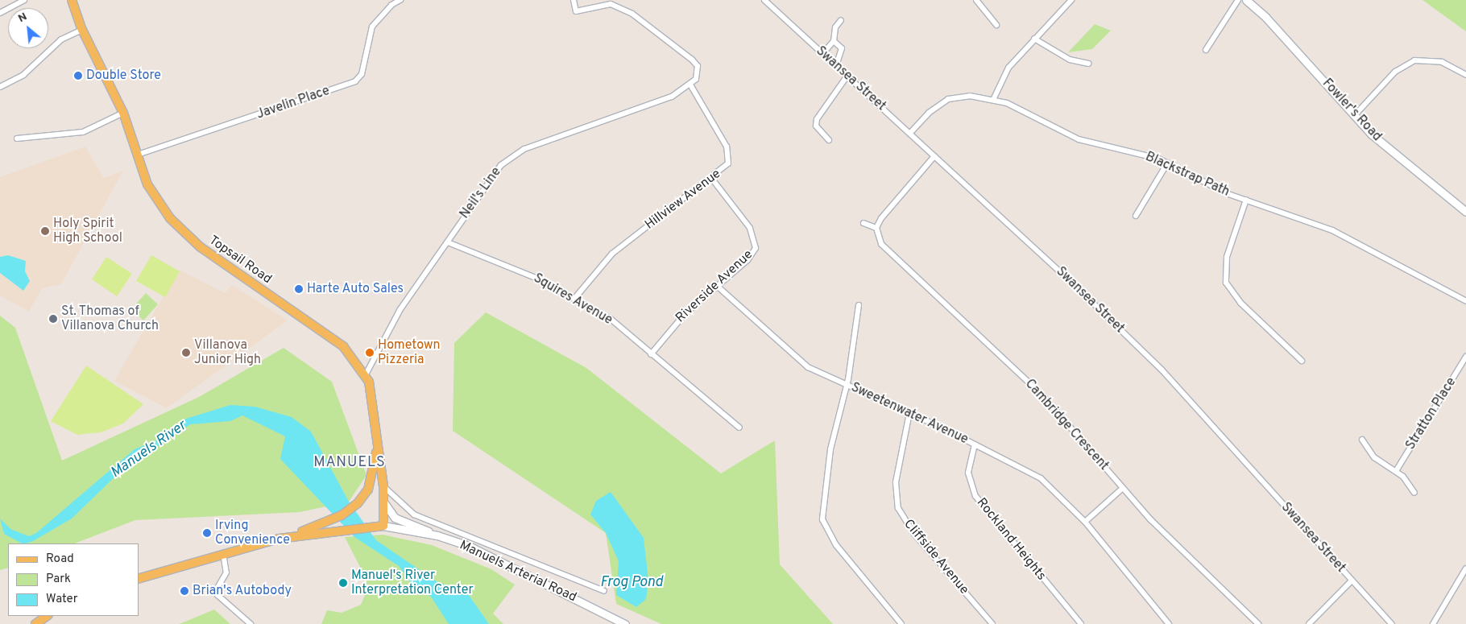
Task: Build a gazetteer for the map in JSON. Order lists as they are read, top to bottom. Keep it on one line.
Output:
{"streets":{"main road":["Fowler's Road","Topsail Road","Manuels Arterial Road"],"street":["Swansea Street","Javelin Place","Blackstrap Path","Neil's Line","Hillview Avenue","Riverside Avenue","Squires Avenue","Sweetenwater Avenue","Stratton Place","Cambridge Crescent","Rockland Heights","Cliffside Avenue"]},"crossings":[["Swansea Street","Blackstrap Path"],["Javelin Place","Topsail Road"],["Neil's Line","Hillview Avenue"],["Neil's Line","Topsail Road"],["Neil's Line","Squires Avenue"],["Hillview Avenue","Riverside Avenue"],["Hillview Avenue","Squires Avenue"],["Topsail Road","Manuels Arterial Road"],["Riverside Avenue","Squires Avenue"],["Riverside Avenue","Sweetenwater Avenue"],["Sweetenwater Avenue","Rockland Heights"],["Sweetenwater Avenue","Cliffside Avenue"]],"districts":["MANUELS"],"water":["Manuels River","Frog Pond"],"places":["Double Store","Holy Spirit High School","Harte Auto Sales","St. Thomas of Villanova Church","Villanova Junior High","Hometown Pizzeria","Irving Convenience","Manuel's River Interpretation Center","Brian's Autobody"],"legend":["Road","Park","Water"],"north":"top left"}
